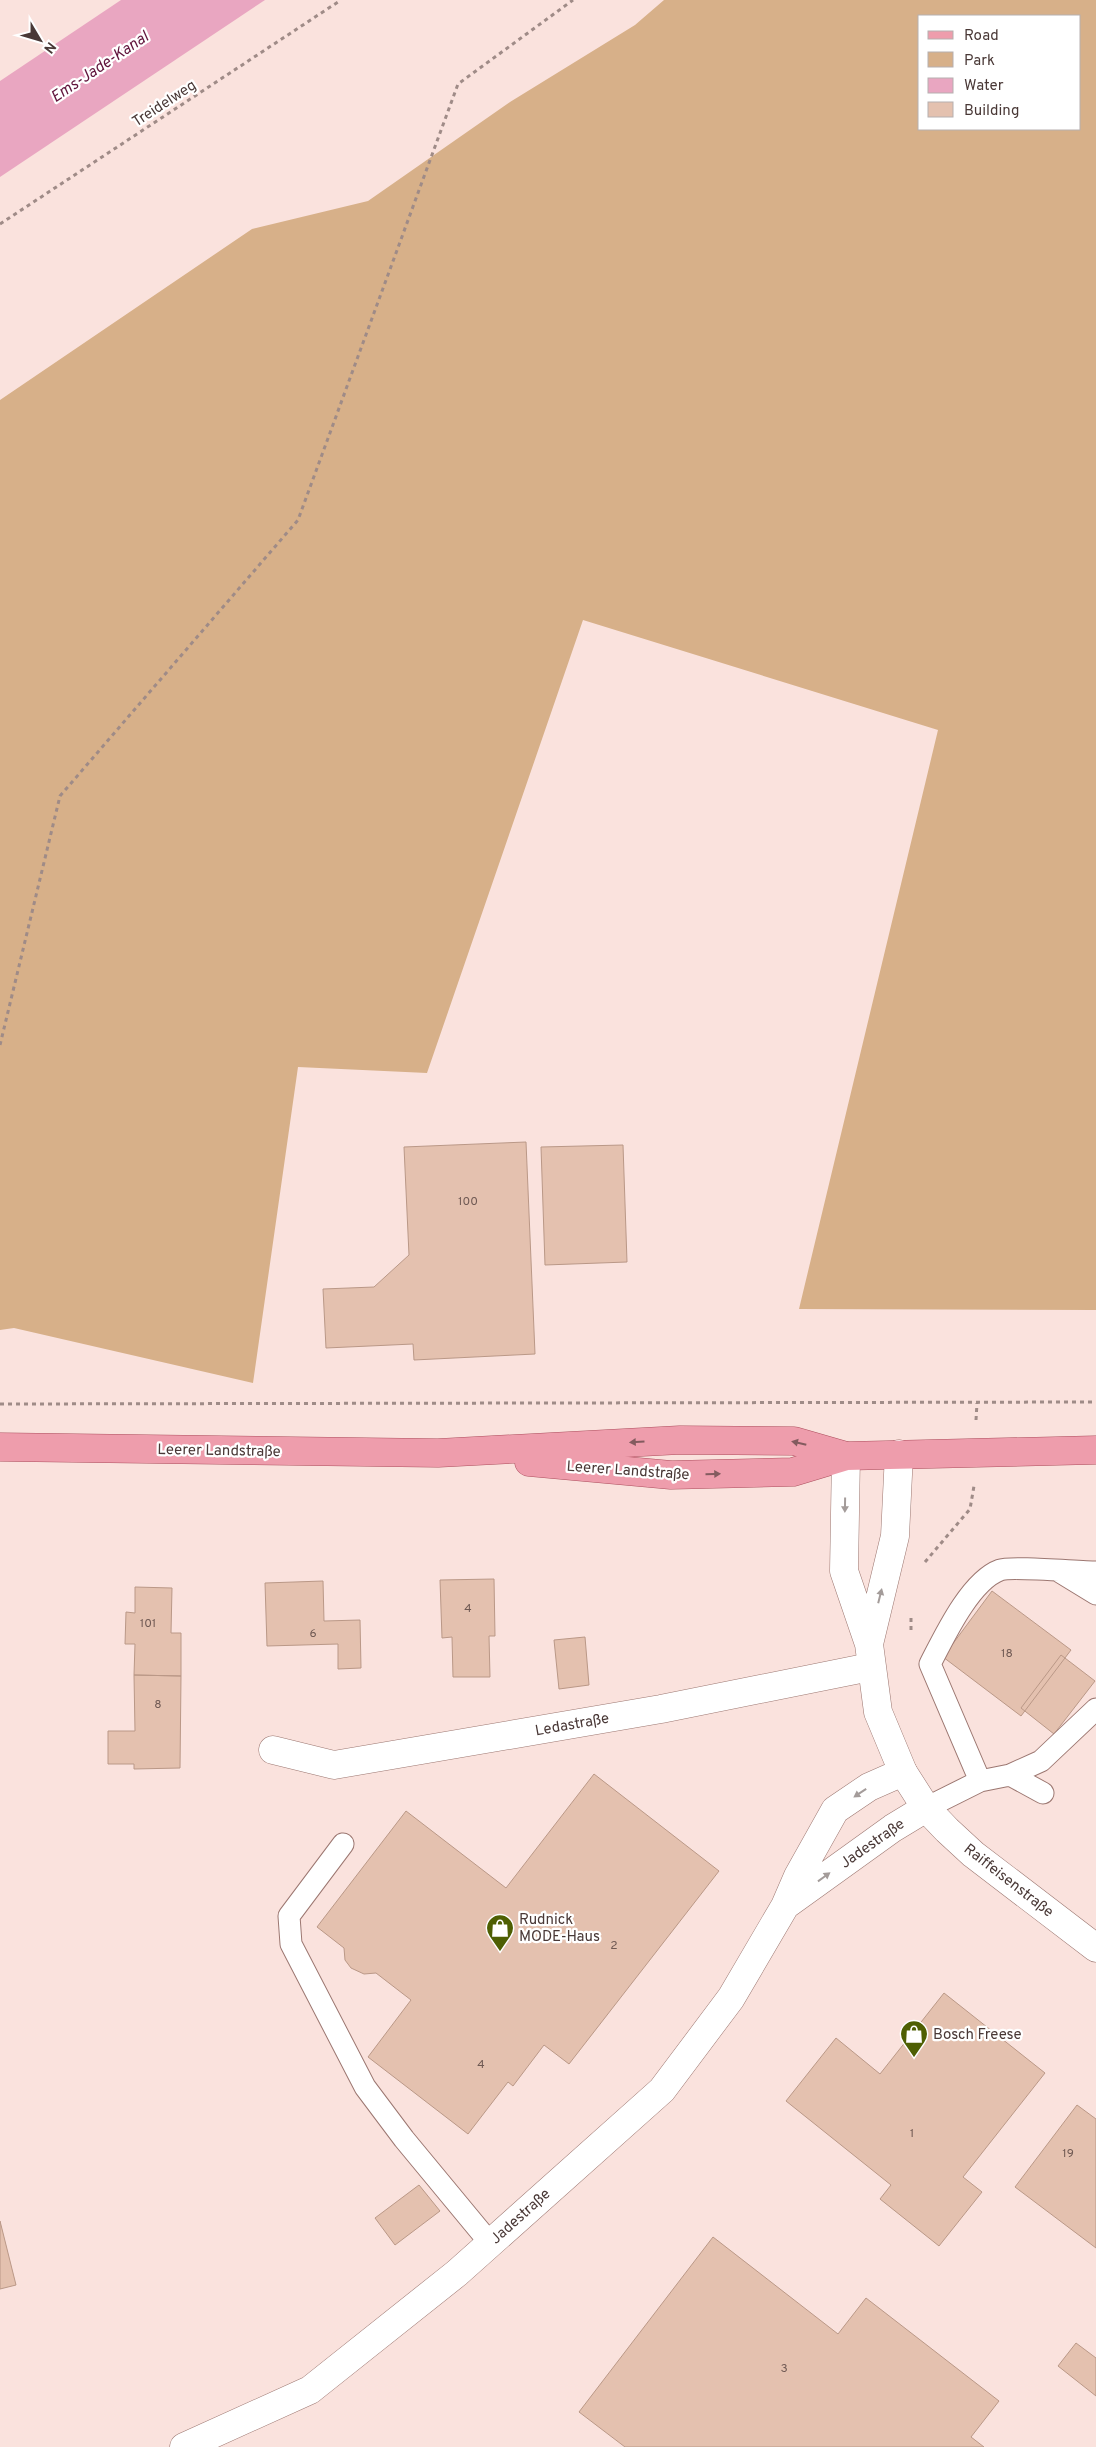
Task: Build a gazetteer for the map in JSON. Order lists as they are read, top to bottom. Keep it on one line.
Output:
{"streets":{"main road":["Leerer Landstraße"],"street":["Ledastraße","Jadestraße","Raiffeisenstraße"],"path":["Treidelweg"]},"crossings":[["Jadestraße","Raiffeisenstraße"]],"water":["Ems-Jade-Kanal"],"places":{"shop":["Rudnick MODE-Haus","Bosch Freese"]},"house_numbers":["100","4","101","6","18","8","2","4","1","19","3"],"legend":["Road","Park","Water","Building"],"north":"bottom right"}
